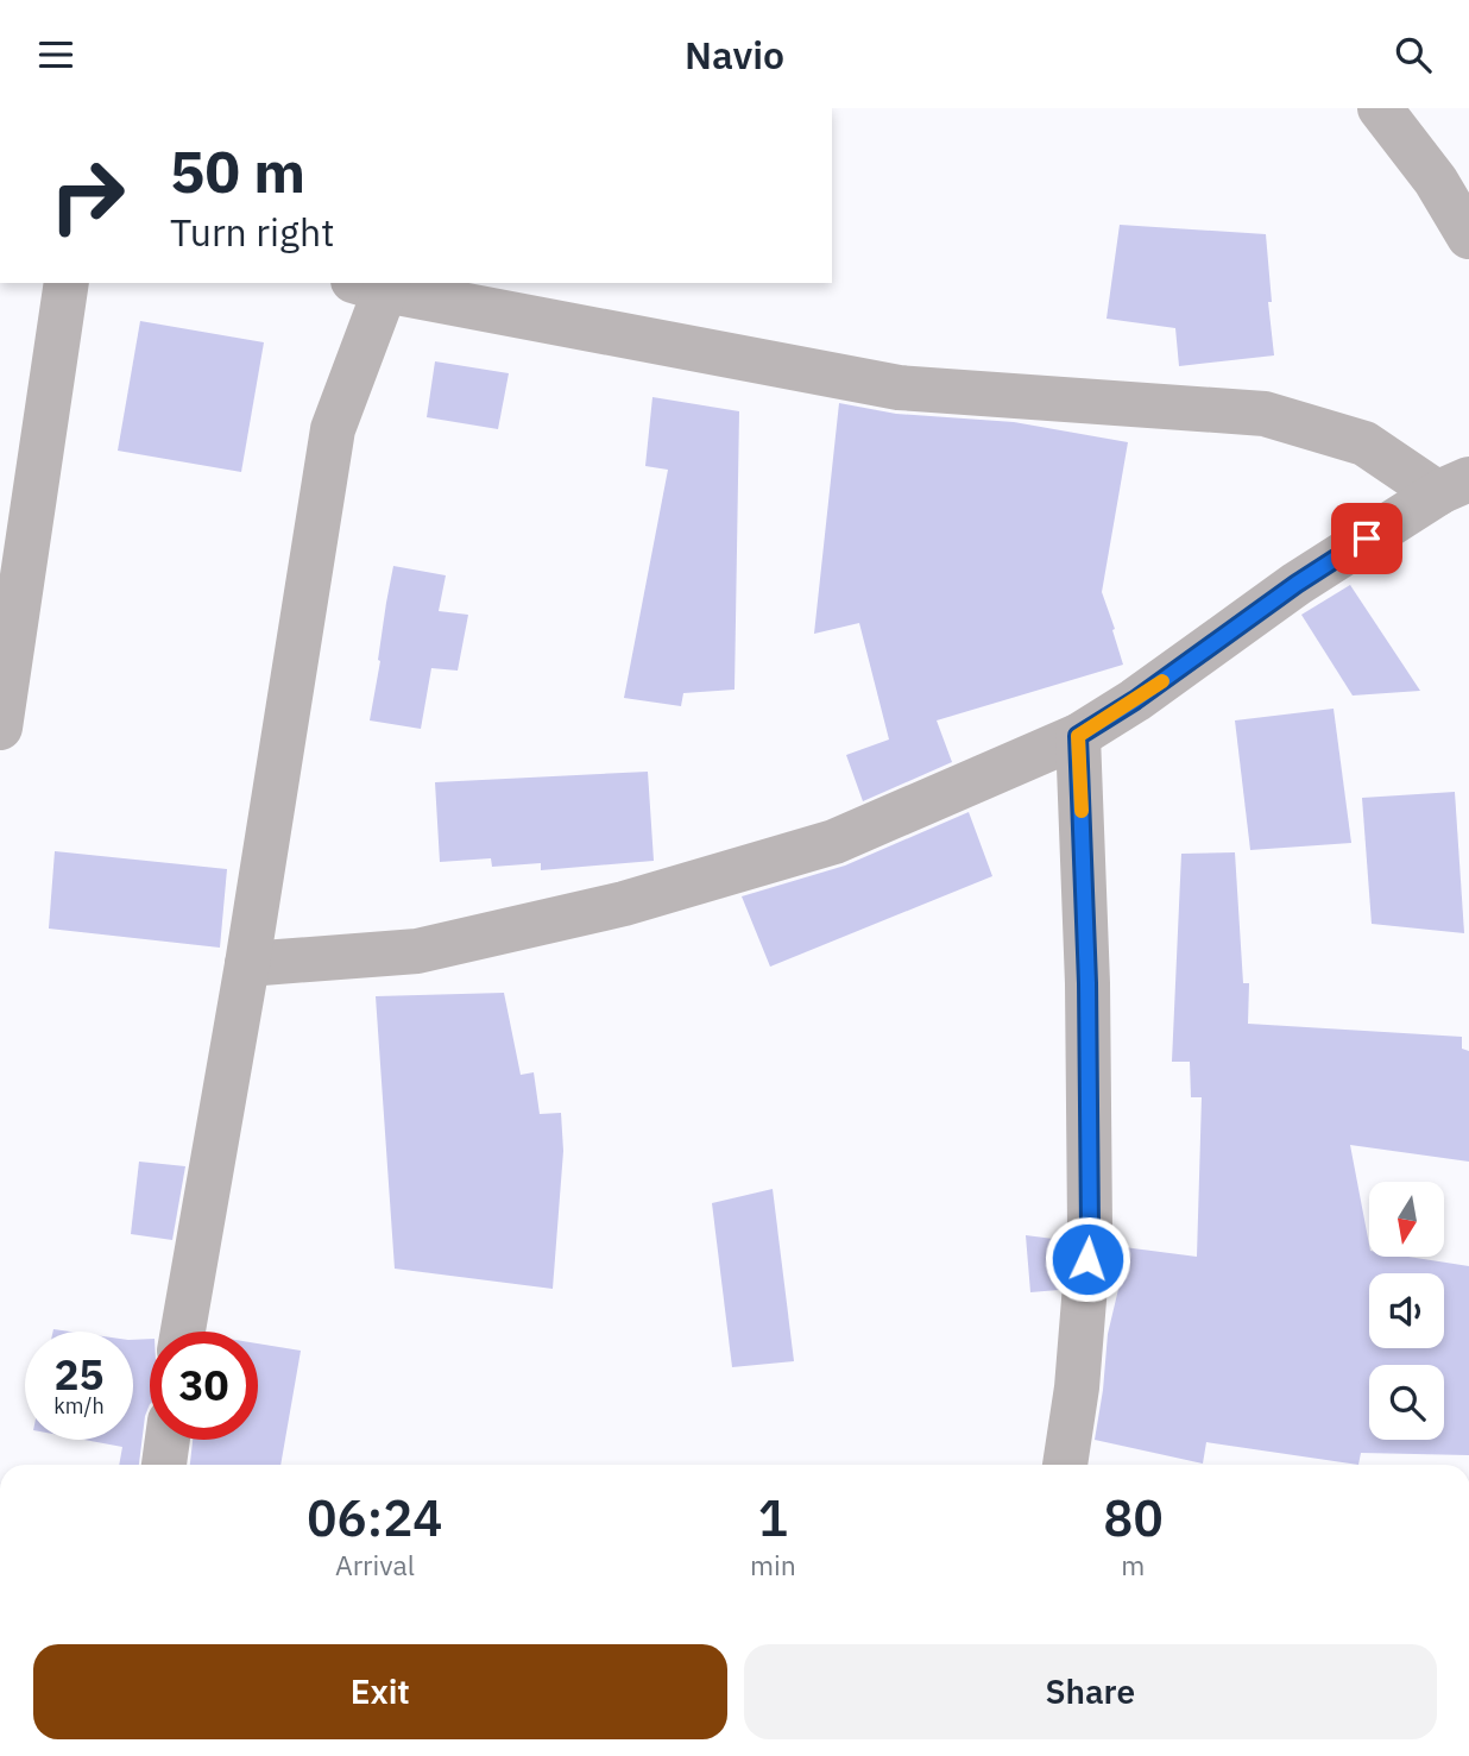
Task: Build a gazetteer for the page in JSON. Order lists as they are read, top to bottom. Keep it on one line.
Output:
{"north":"bottom","page":{"header":"Navio","turn":["50 m","Turn right"],"speed":"25 km/h","limit":"30","eta":["06:24","Arrival","1","min","80","m"],"buttons":["Exit","Share"]}}
